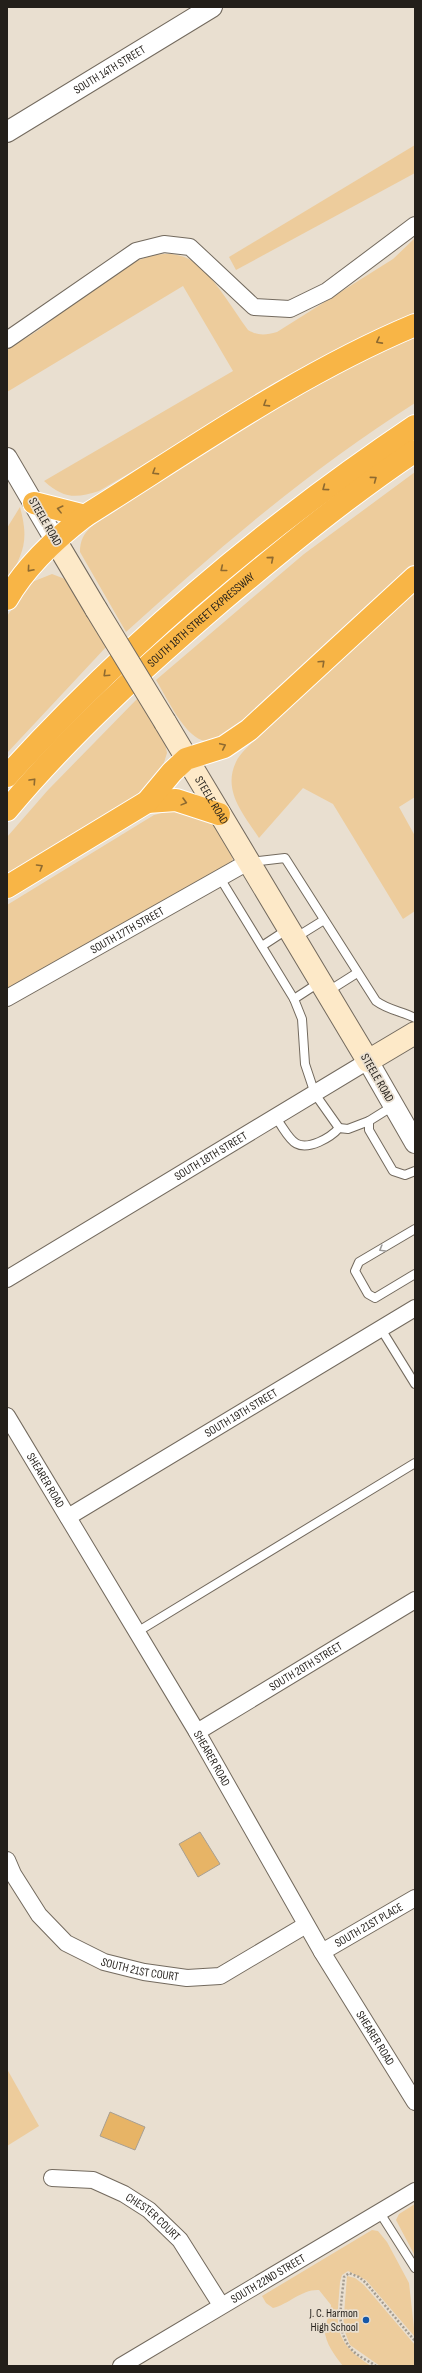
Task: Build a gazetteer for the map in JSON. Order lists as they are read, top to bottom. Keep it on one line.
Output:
{"streets":{"highway":["SOUTH 18TH STREET EXPRESSWAY"],"main road":["STEELE ROAD","SOUTH 18TH STREET"],"street":["SOUTH 14TH STREET","SOUTH 17TH STREET","SOUTH 19TH STREET","SHEARER ROAD","SOUTH 20TH STREET","SOUTH 21ST PLACE","SOUTH 21ST COURT","CHESTER COURT","SOUTH 22ND STREET"]},"crossings":[["STEELE ROAD","SOUTH 17TH STREET"],["STEELE ROAD","SOUTH 18TH STREET"],["SOUTH 19TH STREET","SHEARER ROAD"],["SHEARER ROAD","SOUTH 20TH STREET"],["SHEARER ROAD","SOUTH 21ST PLACE"],["SHEARER ROAD","SOUTH 21ST COURT"],["CHESTER COURT","SOUTH 22ND STREET"]],"places":["J. C. Harmon High School"]}
